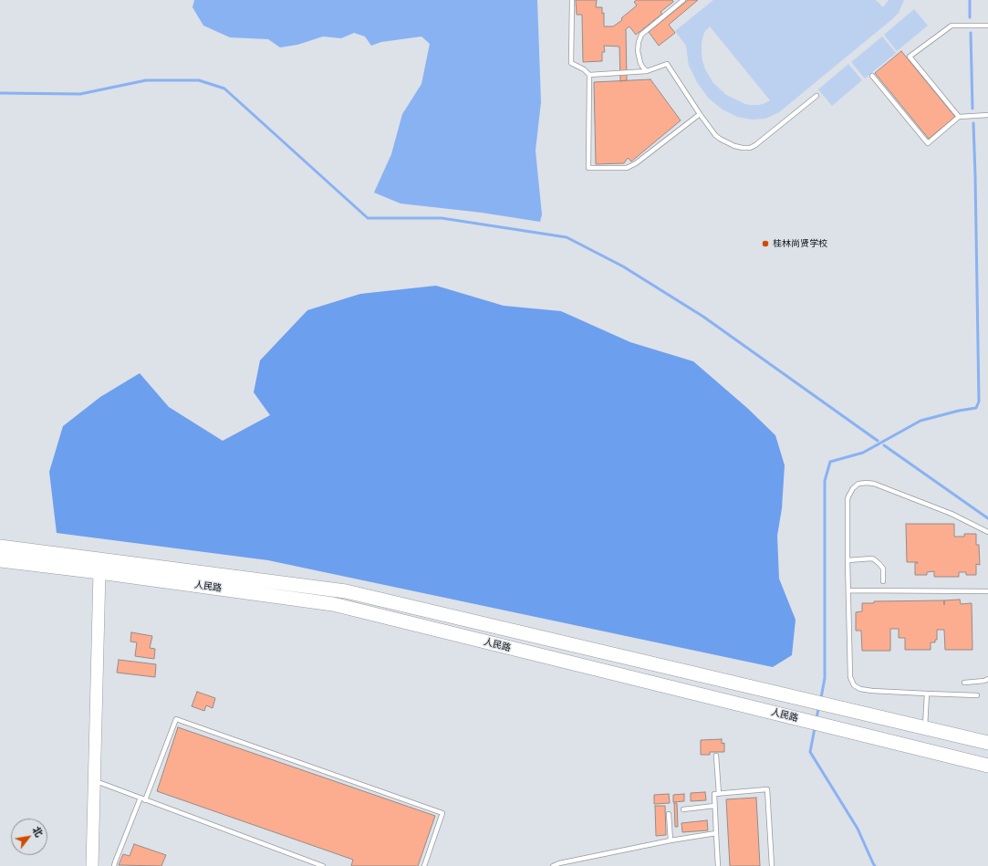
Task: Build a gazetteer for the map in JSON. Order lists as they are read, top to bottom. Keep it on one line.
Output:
{"streets":{"main road":["人民路"]},"places":["桂林尚贤学校"],"north":"top right"}
